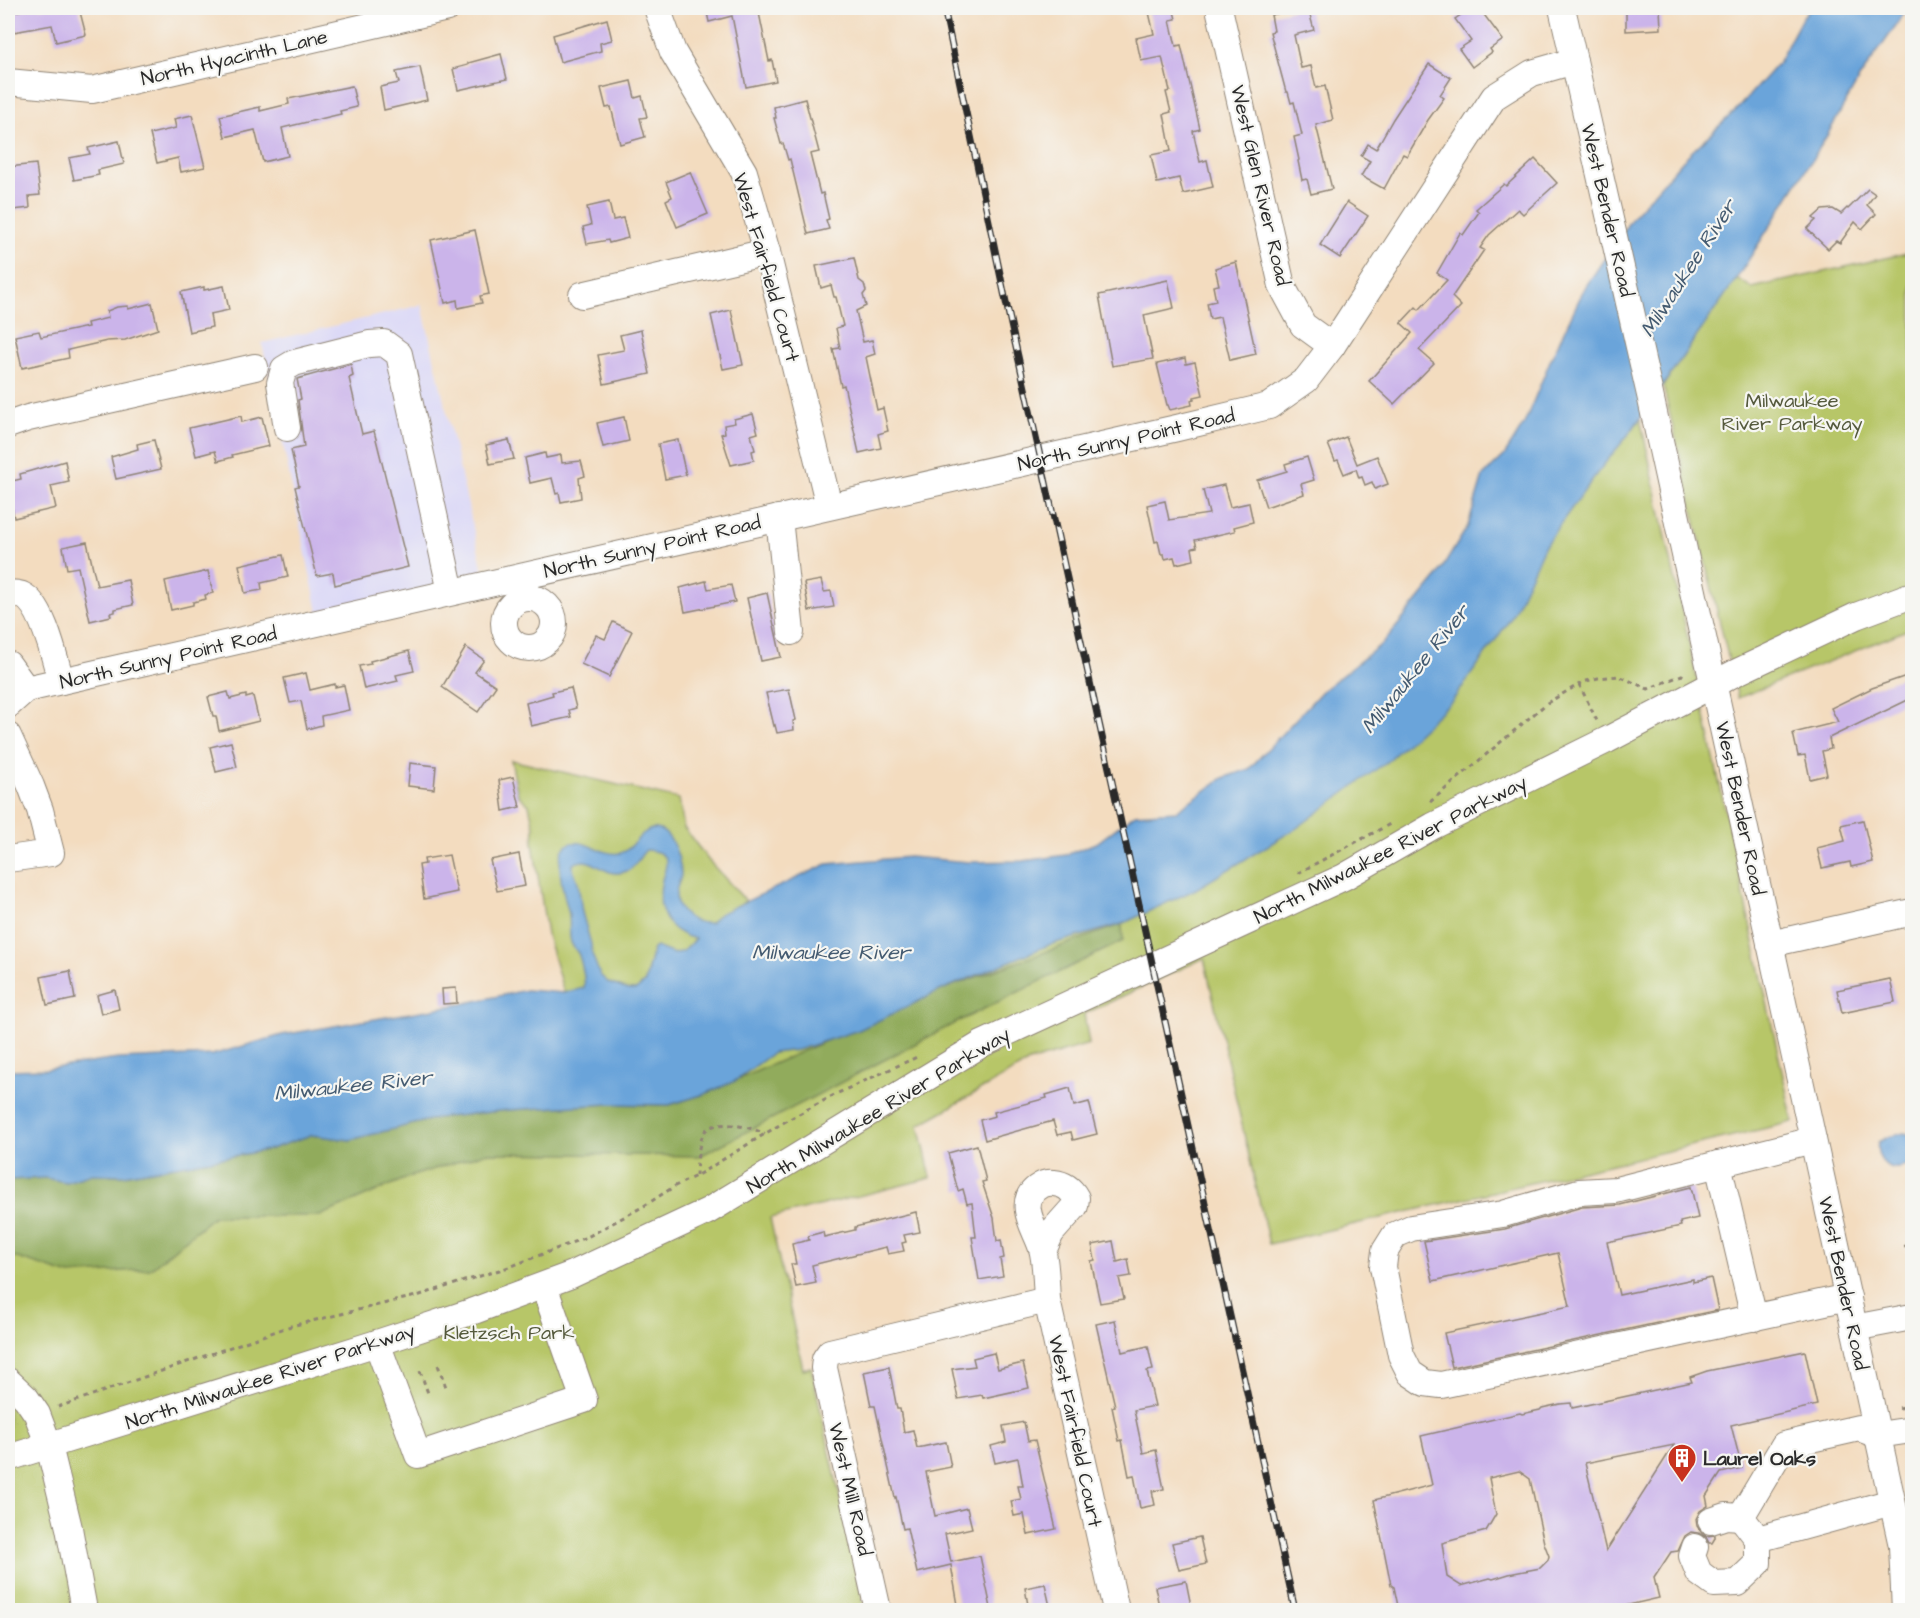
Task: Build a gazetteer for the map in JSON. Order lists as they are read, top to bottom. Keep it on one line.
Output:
{"streets":{"street":["North Hyacinth Lane","West Glen River Road","West Bender Road","West Fairfield Court","North Sunny Point Road","North Milwaukee River Parkway","West Mill Road"]},"crossings":[["West Glen River Road","North Sunny Point Road"],["West Bender Road","North Sunny Point Road"],["West Bender Road","North Milwaukee River Parkway"],["West Fairfield Court","North Sunny Point Road"],["West Fairfield Court","West Mill Road"]],"water":["Milwaukee River"],"parks":["Milwaukee River Parkway","Kletzsch Park"],"places":{"building":["Laurel Oaks"]}}
